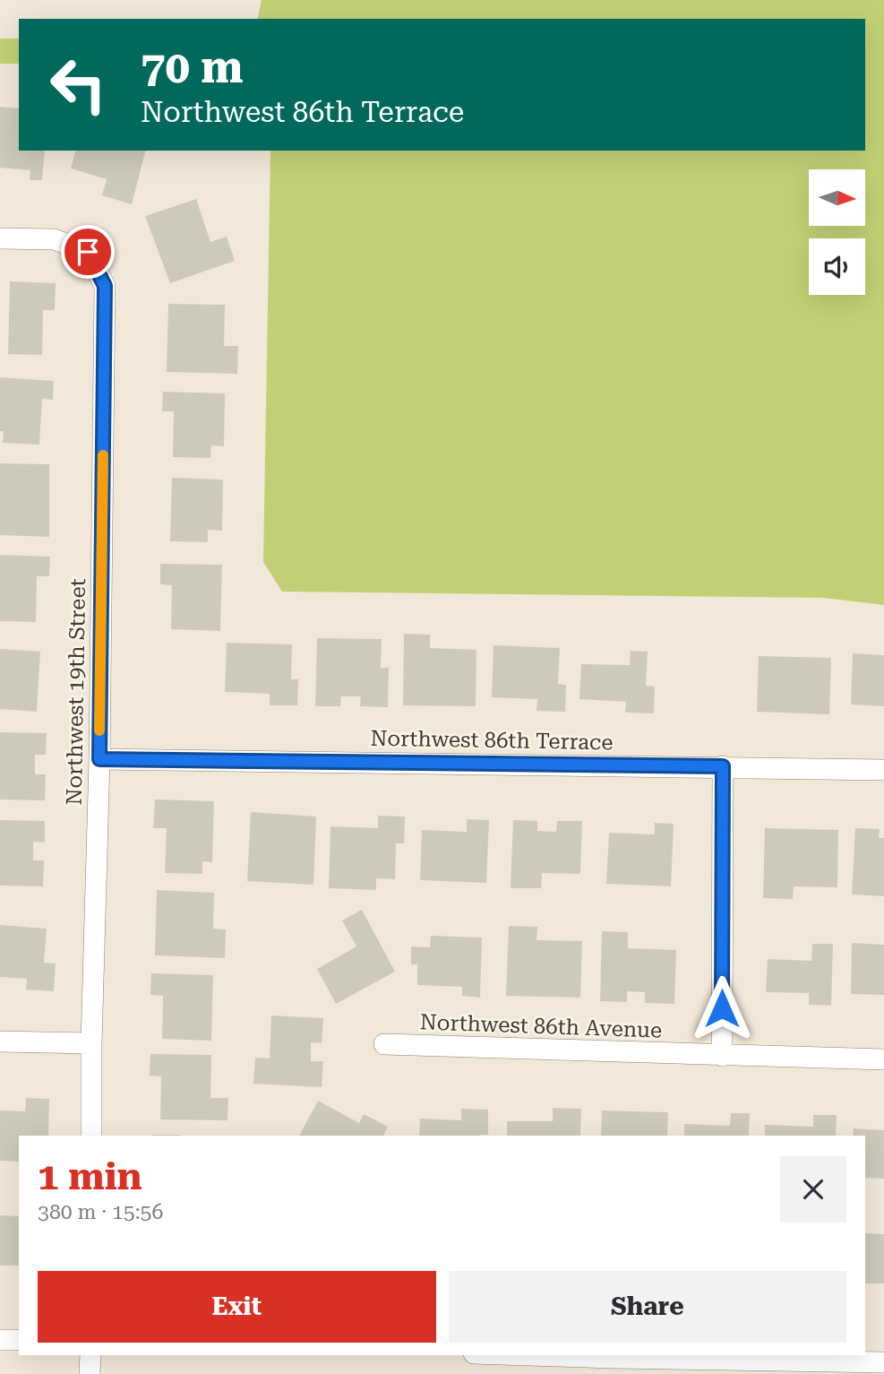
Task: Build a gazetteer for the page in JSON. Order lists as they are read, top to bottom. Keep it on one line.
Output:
{"streets":{"street":["Northwest 19th Street","Northwest 86th Terrace","Northwest 86th Avenue"]},"crossings":[["Northwest 19th Street","Northwest 86th Terrace"]],"north":"right","page":{"turn":["70 m","Northwest 86th Terrace"],"heading":["1 min","380 m · 15:56"],"buttons":["Exit","Share"]}}
